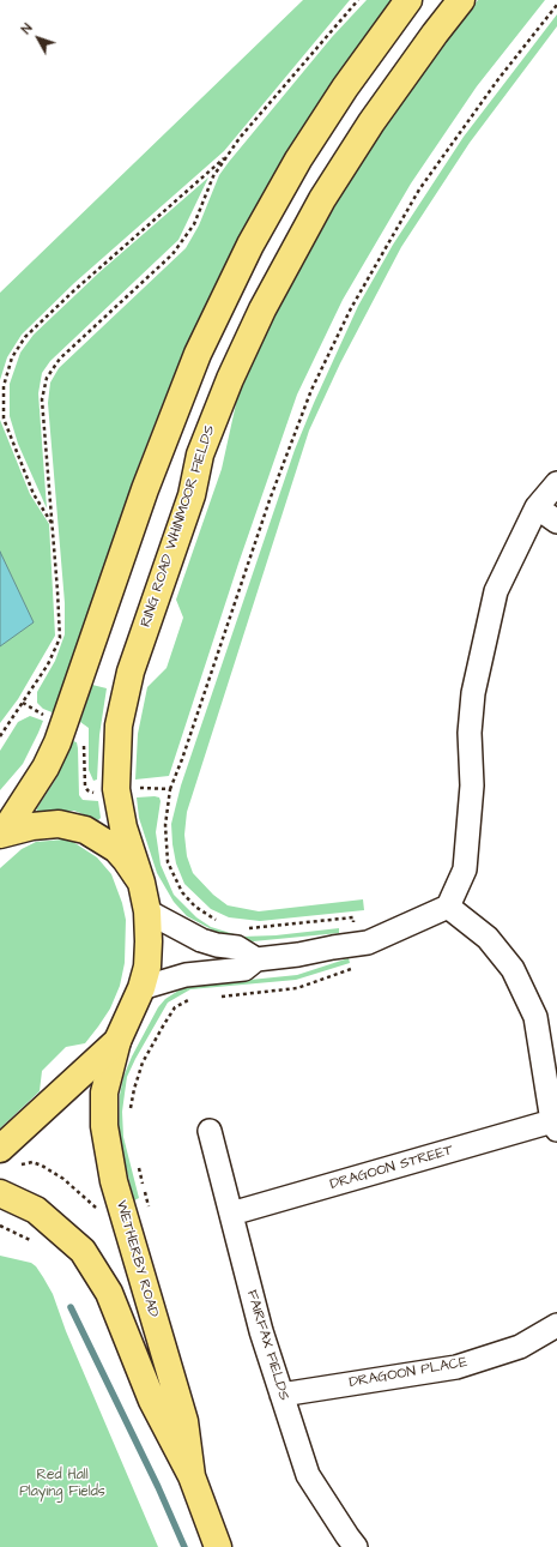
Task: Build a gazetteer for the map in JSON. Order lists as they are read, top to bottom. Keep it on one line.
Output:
{"streets":{"main road":["RING ROAD WHINMOOR FIELDS","WETHERBY ROAD"],"street":["DRAGOON STREET","FAIRFAX FIELDS","DRAGOON PLACE"]},"crossings":[["DRAGOON STREET","FAIRFAX FIELDS"],["FAIRFAX FIELDS","DRAGOON PLACE"]],"parks":["Red Hall Playing Fields"],"north":"top left"}
